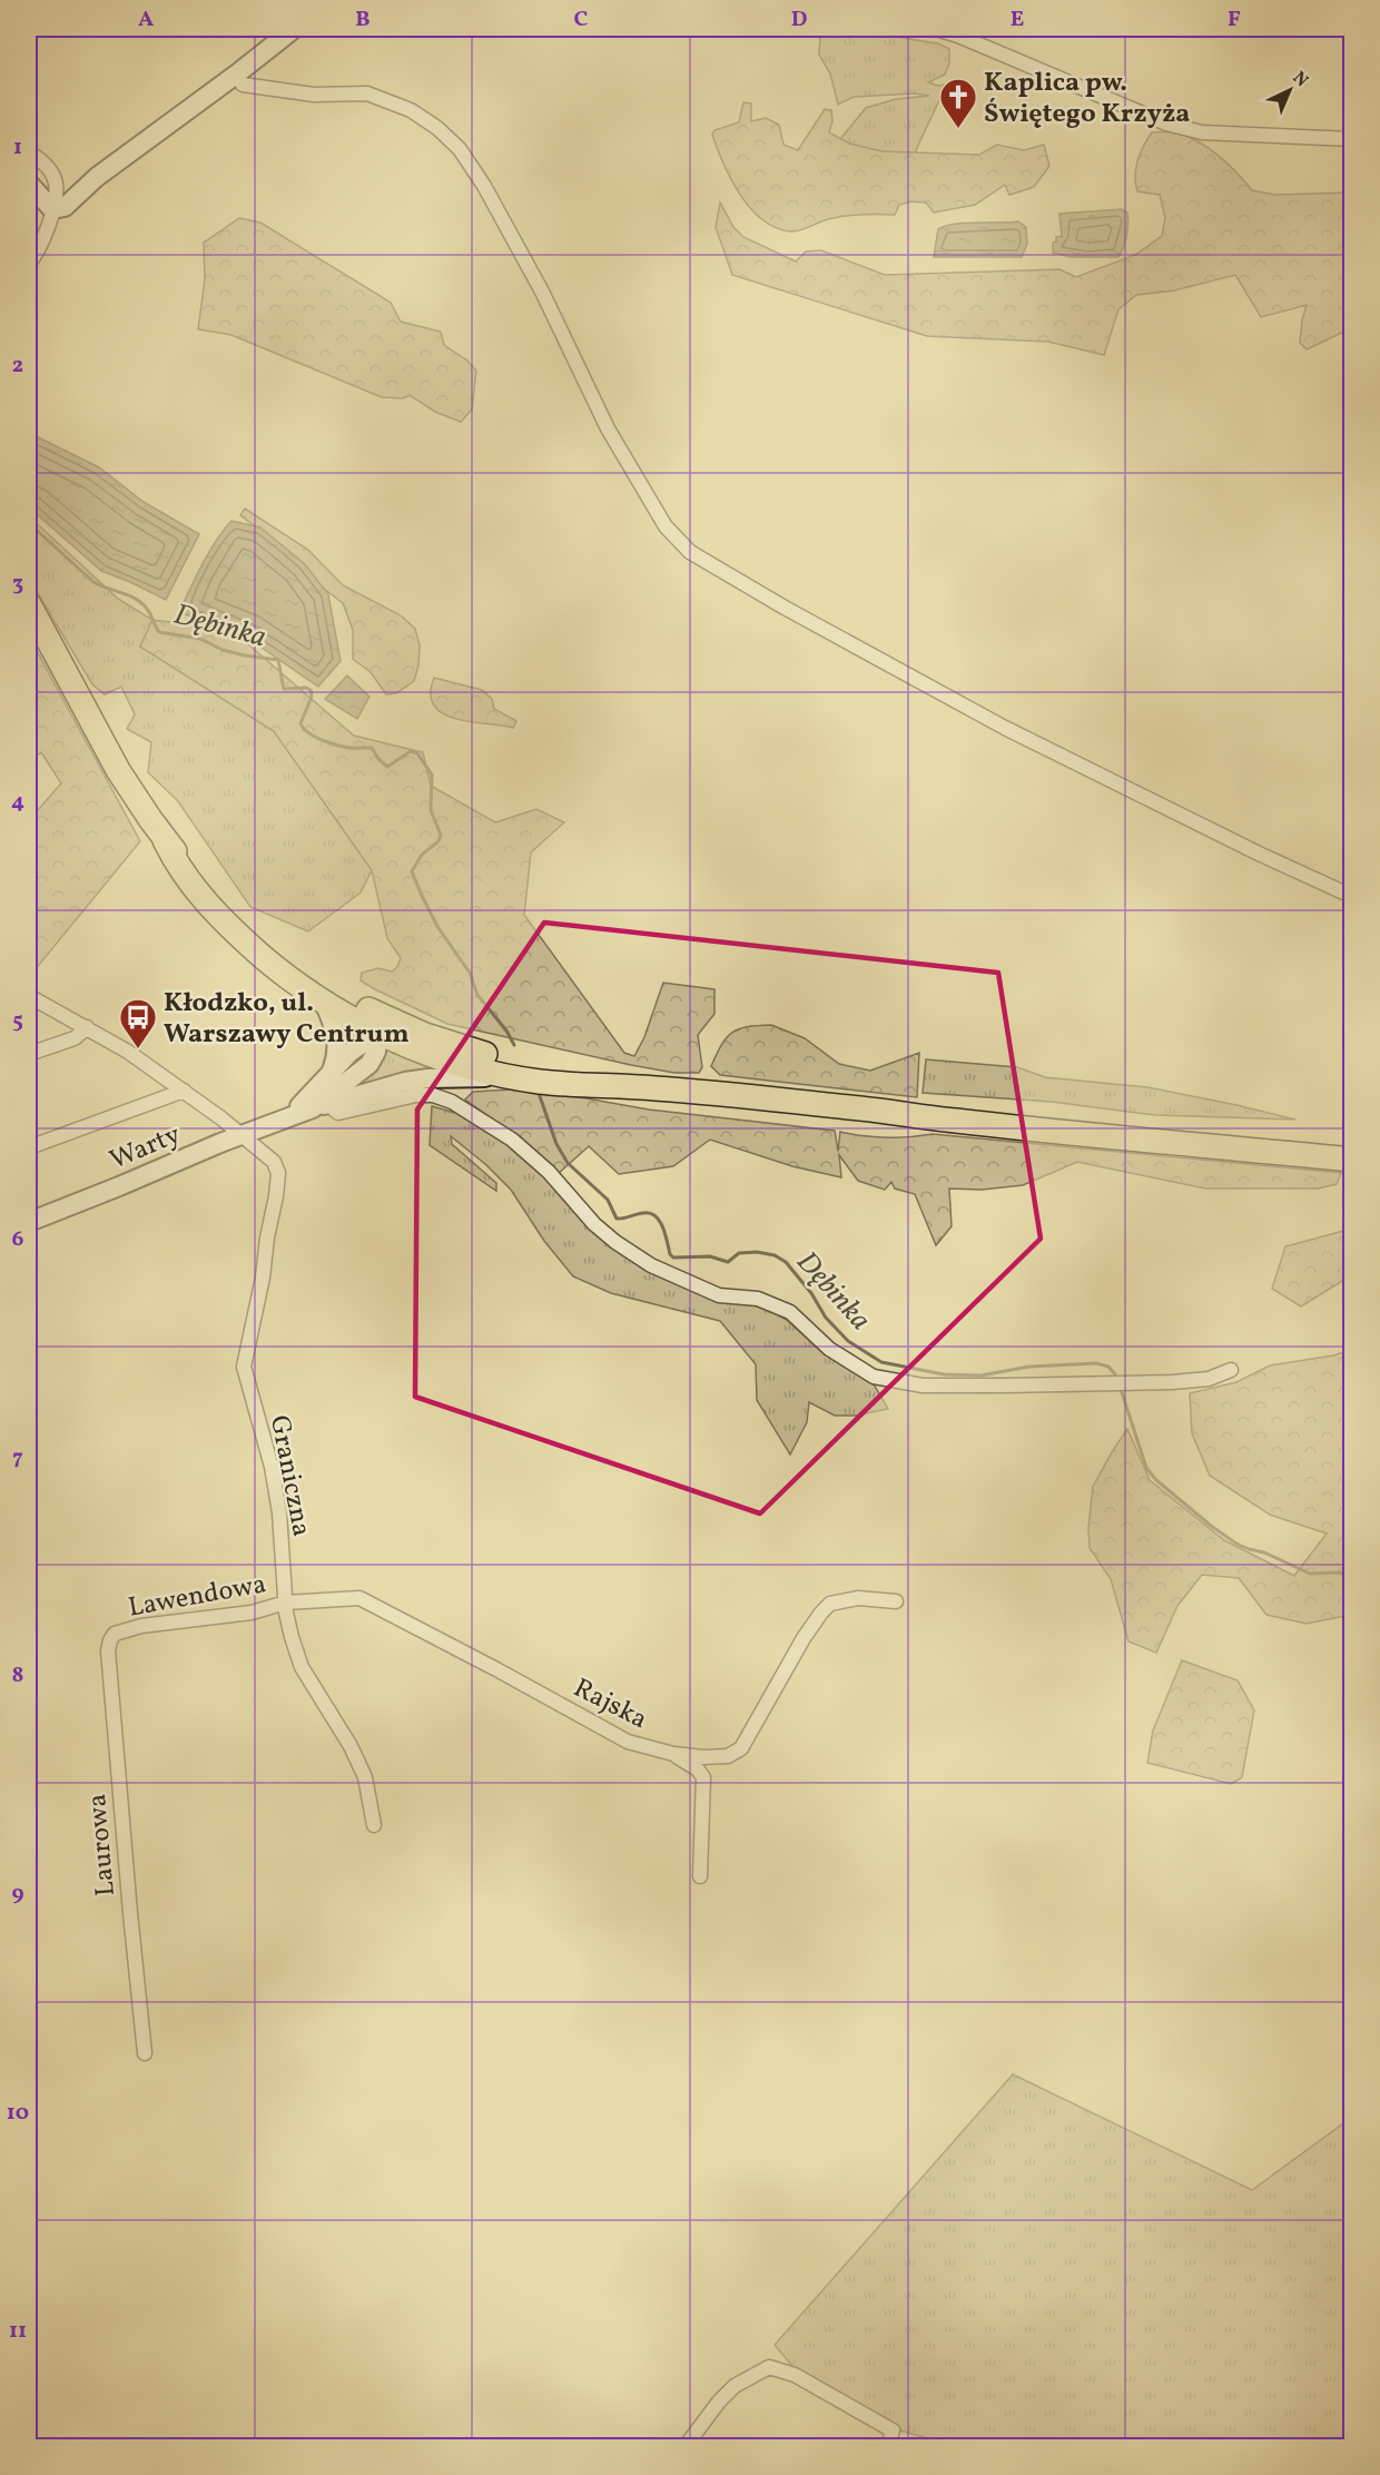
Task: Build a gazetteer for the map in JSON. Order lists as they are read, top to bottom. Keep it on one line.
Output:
{"streets":{"main road":["Warty"],"street":["Graniczna","Lawendowa","Rajska","Laurowa"]},"crossings":[["Warty","Graniczna"],["Graniczna","Lawendowa"],["Graniczna","Rajska"],["Lawendowa","Rajska"],["Lawendowa","Laurowa"]],"water":["Dębinka"],"places":{"church":["Kaplica pw. Świętego Krzyża"],"bus stop":["Kłodzko, ul. Warszawy Centrum"]},"north":"top right","grid":{"columns":["A","B","C","D","E","F"],"rows":["1","2","3","4","5","6","7","8","9","10","11"]}}
